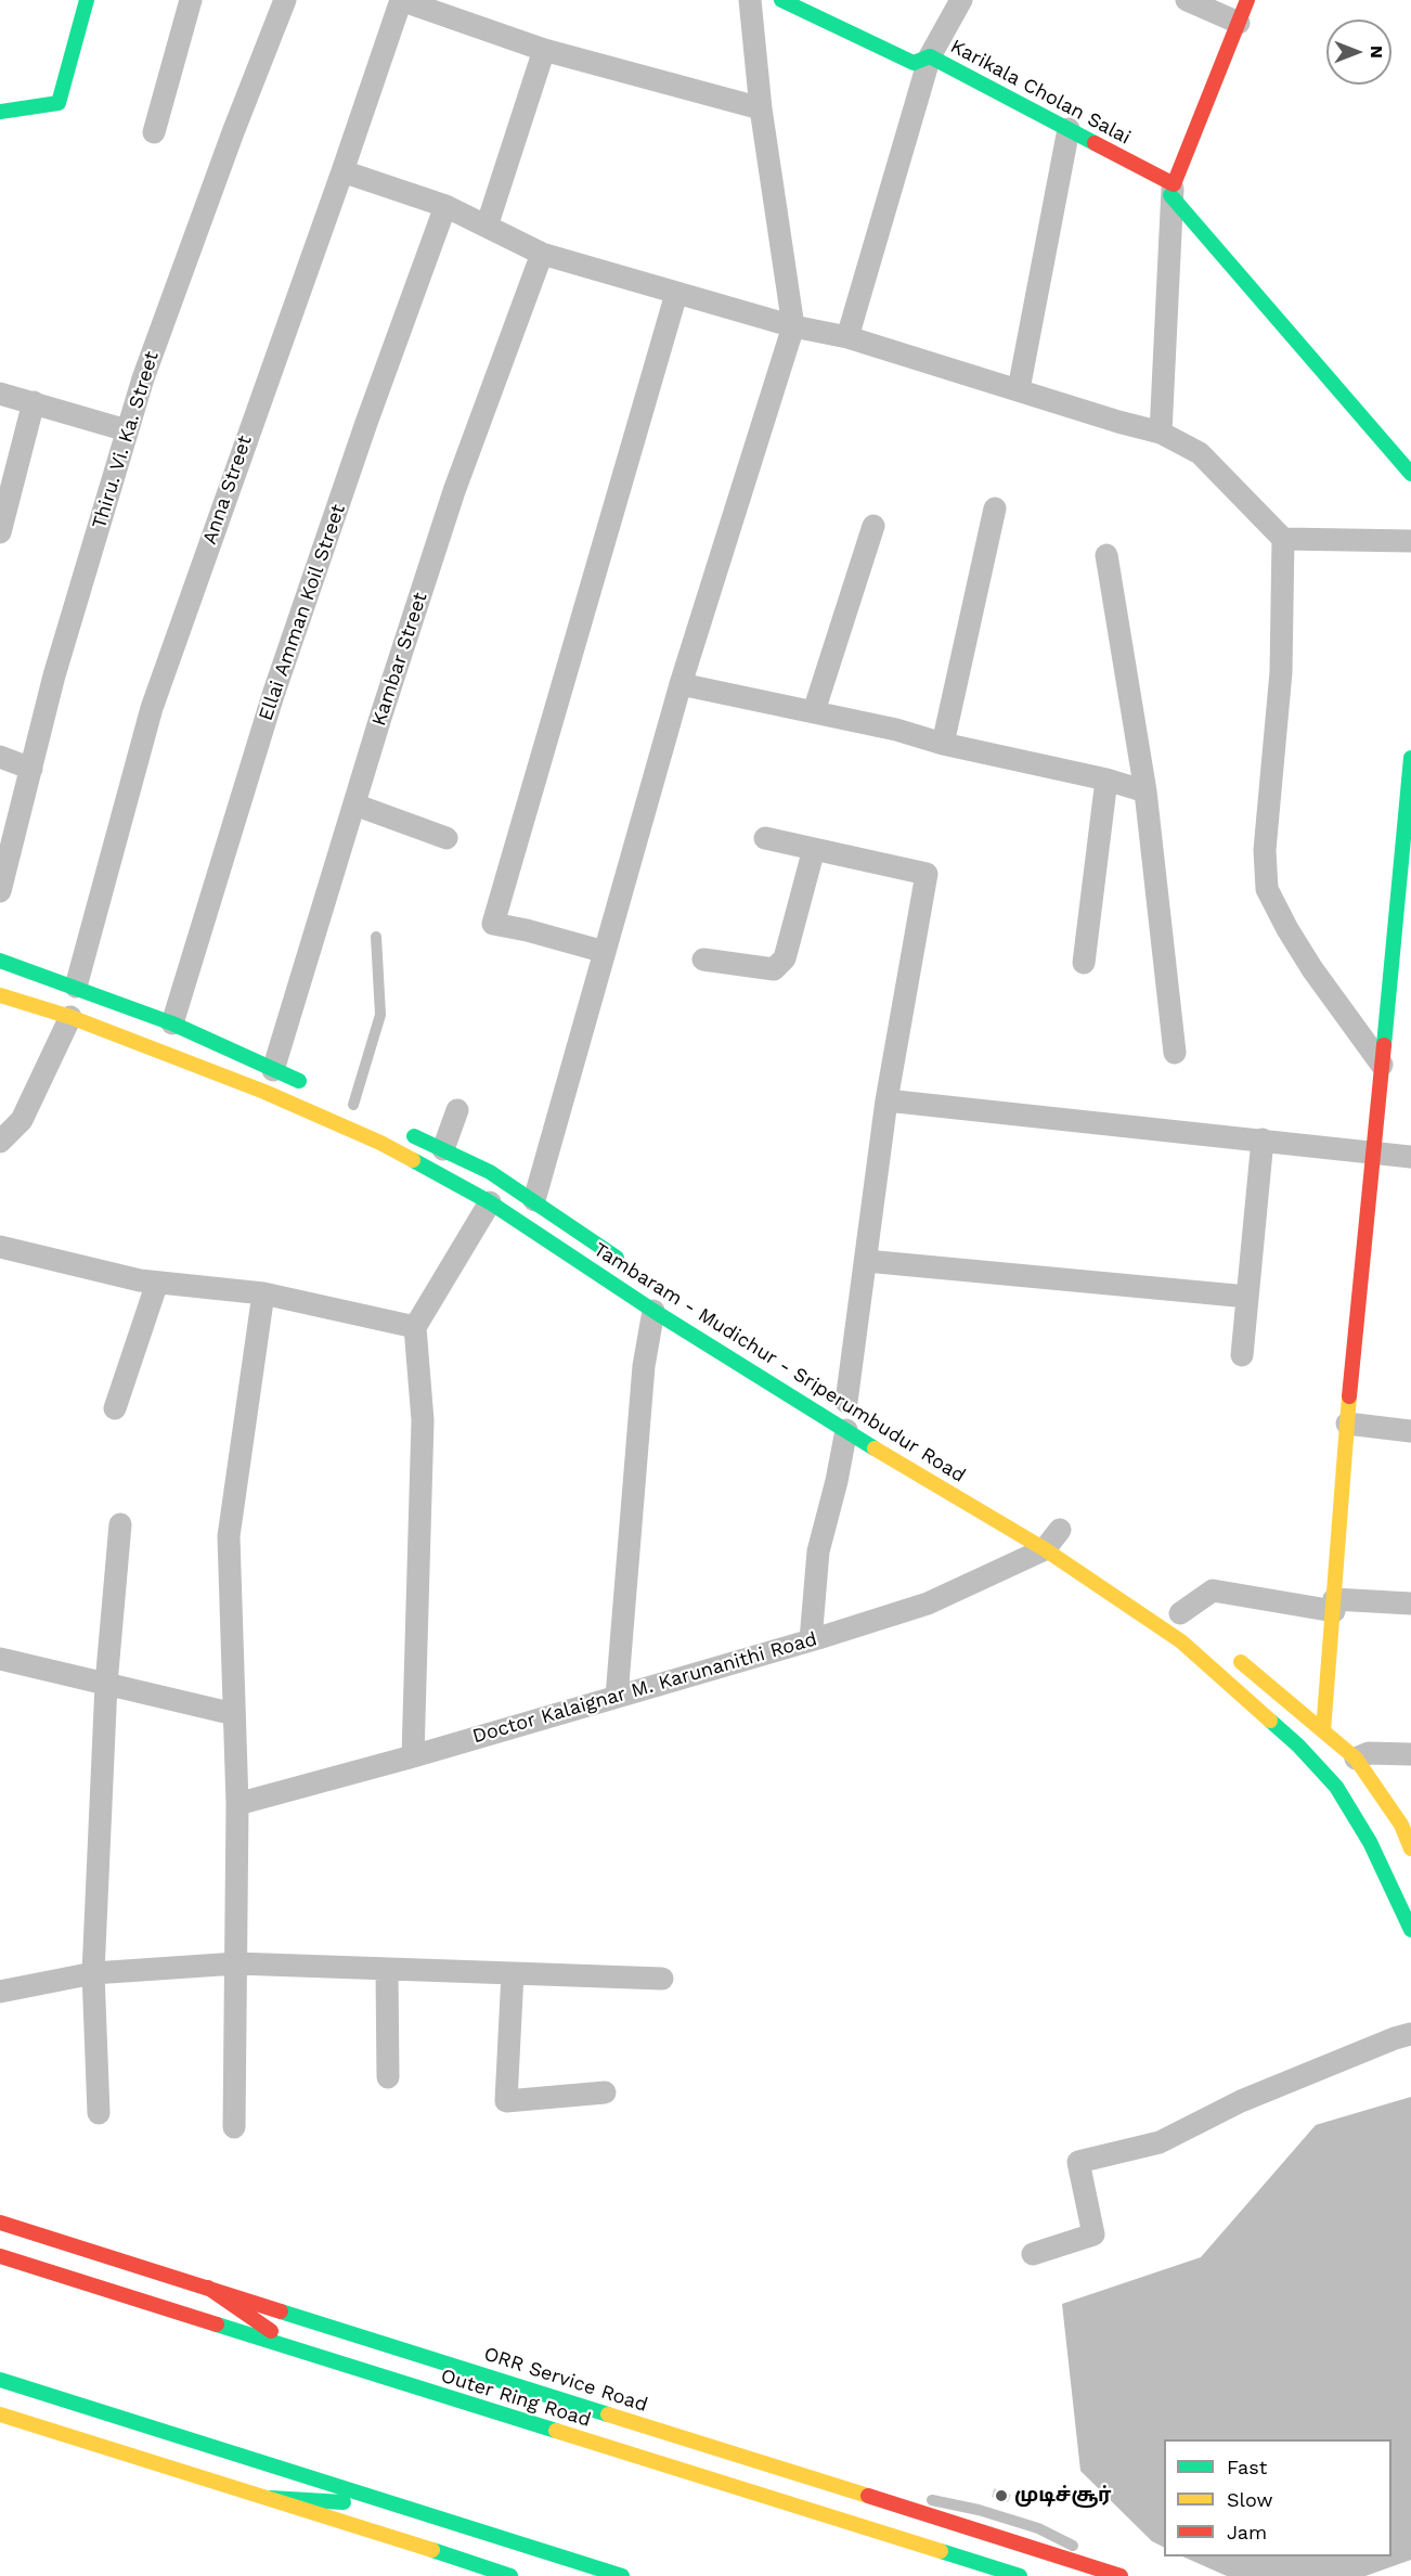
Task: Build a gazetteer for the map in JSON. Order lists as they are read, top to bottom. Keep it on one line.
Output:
{"streets":{"main road":["Karikala Cholan Salai","Tambaram - Mudichur - Sriperumbudur Road","ORR Service Road","Outer Ring Road"],"street":["Thiru. Vi. Ka. Street","Anna Street","Ellai Amman Koil Street","Kambar Street","Doctor Kalaignar M. Karunanithi Road"]},"crossings":[["Tambaram - Mudichur - Sriperumbudur Road","Doctor Kalaignar M. Karunanithi Road"]],"places":["முடிச்சூர்"],"legend":["Fast","Slow","Jam"],"north":"right"}
